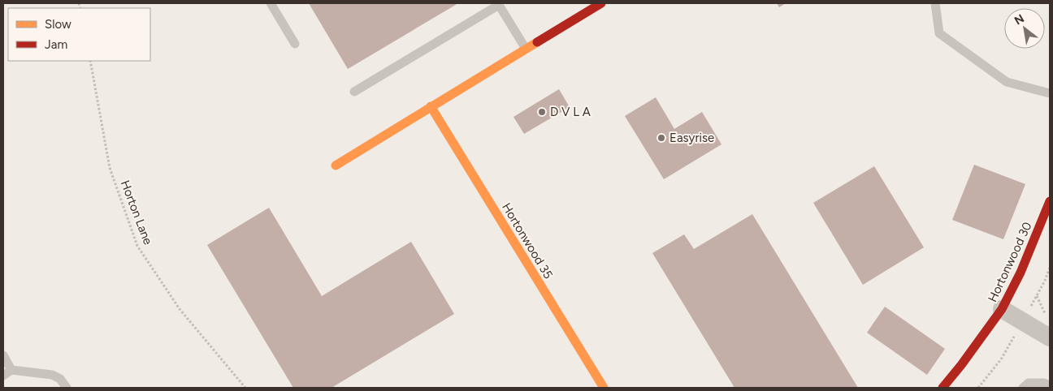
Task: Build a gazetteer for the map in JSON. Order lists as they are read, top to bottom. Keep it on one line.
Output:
{"streets":{"street":["Hortonwood 35","Hortonwood 30"],"path":["Horton Lane"]},"places":["D V L A","Easyrise"],"legend":["Slow","Jam"],"north":"top left"}
